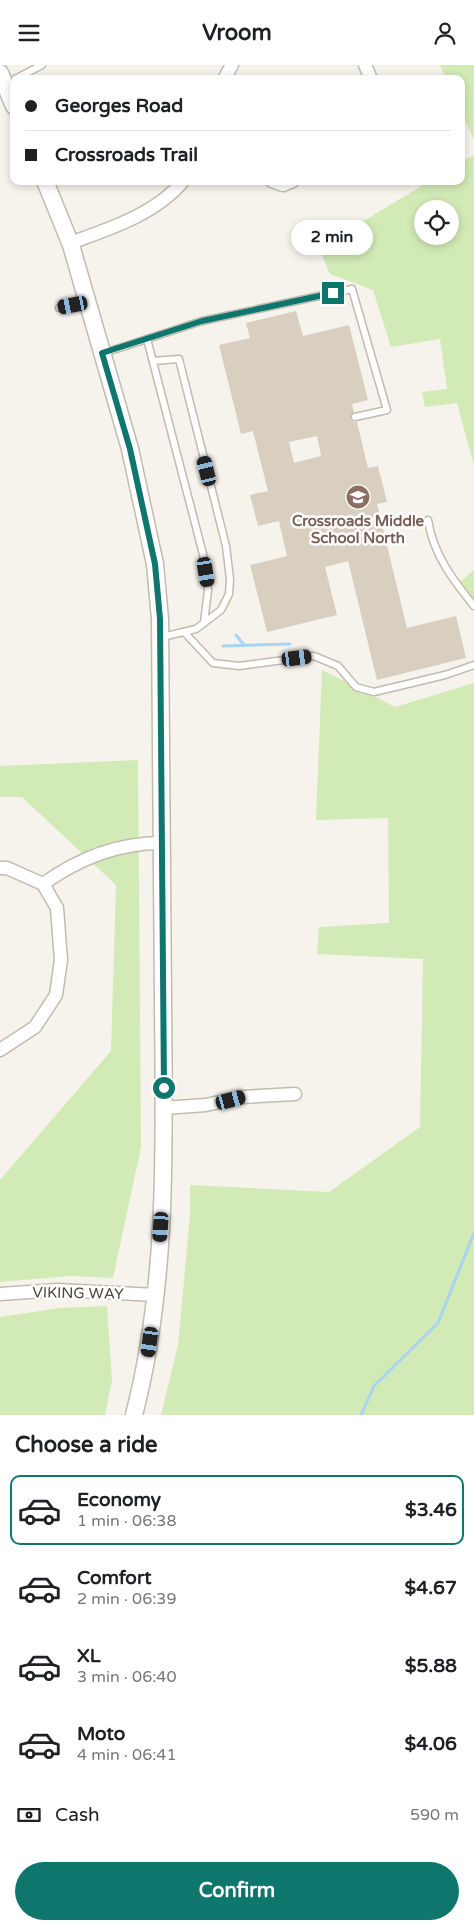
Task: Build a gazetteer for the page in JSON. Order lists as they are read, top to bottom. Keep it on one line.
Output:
{"streets":{"street":["VIKING WAY"]},"places":{"school or university":["Crossroads Middle School North"]},"page":{"header":"Vroom","banner":["Georges Road","Crossroads Trail"],"bubble":"2 min","heading":"Choose a ride","list":[{"name":"Economy","note":"1 min · 06:38","value":"$3.46"},{"name":"Comfort","note":"2 min · 06:39","value":"$4.67"},{"name":"XL","note":"3 min · 06:40","value":"$5.88"},{"name":"Moto","note":"4 min · 06:41","value":"$4.06"}],"pay":["Cash","590 m"],"buttons":"Confirm"}}
